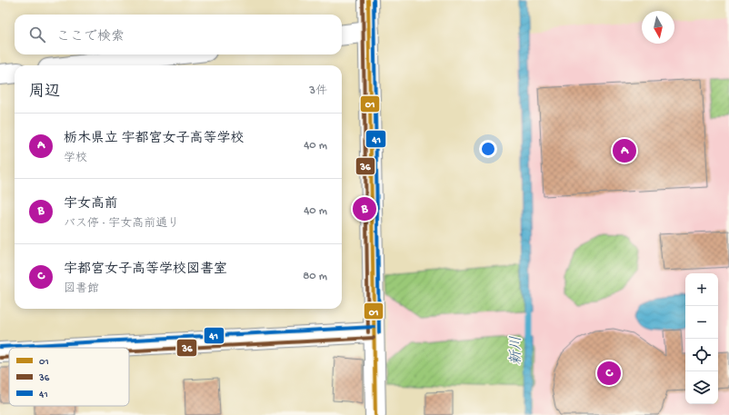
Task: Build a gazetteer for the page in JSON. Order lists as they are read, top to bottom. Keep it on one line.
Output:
{"water":["新川"],"lines":["transit line 01","transit line 36","transit line 41"],"legend":["01","36","41"],"north":"bottom","page":{"search":"ここで検索","heading":["周辺","3件"],"list":[{"mark":"A","name":"栃木県立 宇都宮女子高等学校","note":"学校","value":"40 m"},{"mark":"B","name":"宇女高前","note":"バス停 · 宇女高前通り","value":"40 m"},{"mark":"C","name":"宇都宮女子高等学校図書室","note":"図書館","value":"80 m"}],"pins":["A","B","C"],"map_buttons":["+","−"]}}
